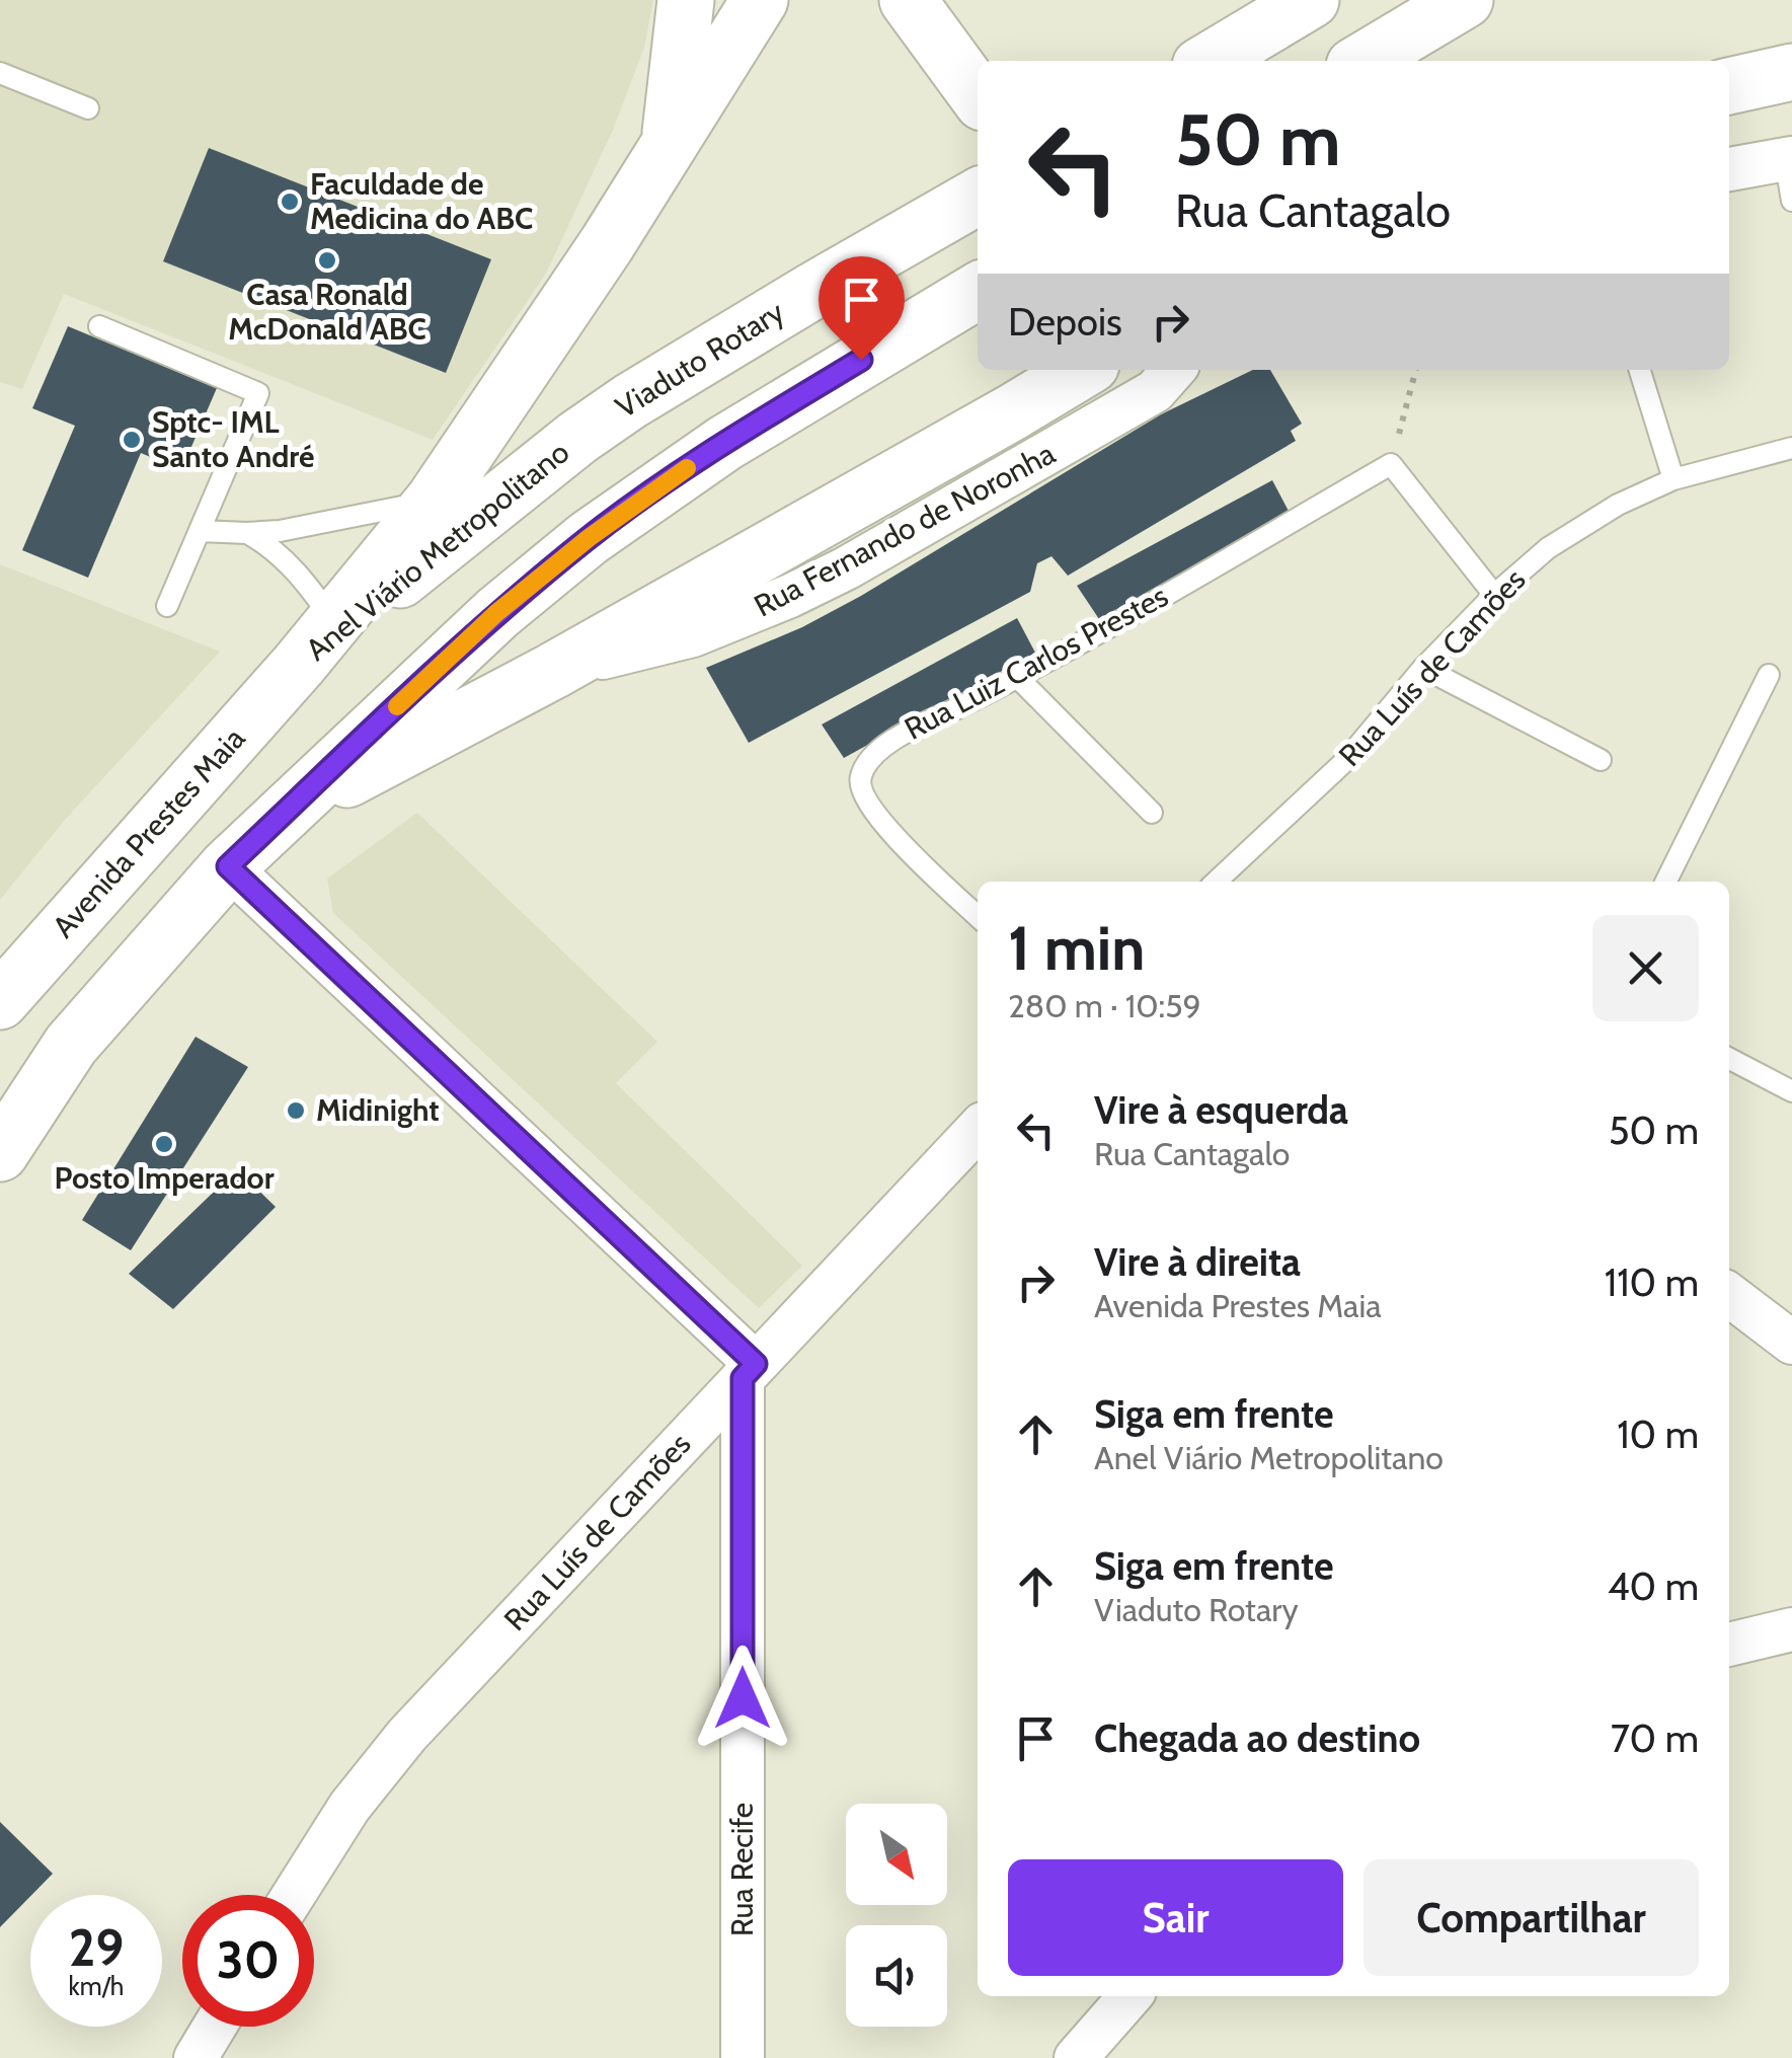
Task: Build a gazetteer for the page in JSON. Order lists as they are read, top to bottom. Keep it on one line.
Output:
{"streets":{"main road":["Viaduto Rotary","Anel Viário Metropolitano","Avenida Prestes Maia"],"street":["Rua Fernando de Noronha","Rua Luís de Camões","Rua Recife"],"lane":["Rua Luiz Carlos Prestes"]},"crossings":[["Viaduto Rotary","Anel Viário Metropolitano"],["Anel Viário Metropolitano","Avenida Prestes Maia"],["Rua Luís de Camões","Rua Recife"]],"places":["Faculdade de Medicina do ABC","Casa Ronald McDonald ABC","Sptc- IML Santo André","Midinight","Posto Imperador"],"north":"bottom right","page":{"turn":["50 m","Rua Cantagalo"],"then":"Depois","heading":["1 min","280 m · 10:59"],"list":[{"name":"Vire à esquerda","note":"Rua Cantagalo","value":"50 m"},{"name":"Vire à direita","note":"Avenida Prestes Maia","value":"110 m"},{"name":"Siga em frente","note":"Anel Viário Metropolitano","value":"10 m"},{"name":"Siga em frente","note":"Viaduto Rotary","value":"40 m"},{"name":"Chegada ao destino","value":"70 m"}],"buttons":["Sair","Compartilhar"],"speed":"29 km/h","limit":"30"}}
